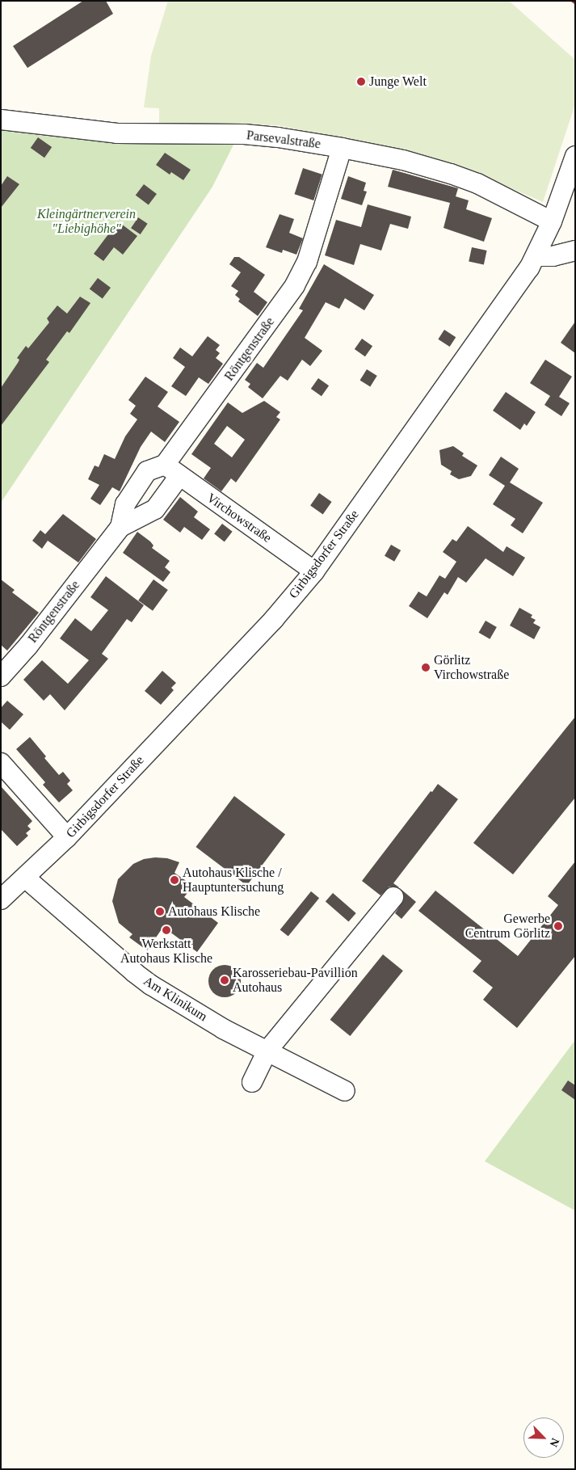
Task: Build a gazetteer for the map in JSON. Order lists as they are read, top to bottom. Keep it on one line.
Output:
{"streets":{"street":["Parsevalstraße","Röntgenstraße","Virchowstraße","Girbigsdorfer Straße","Am Klinikum"]},"crossings":[["Parsevalstraße","Röntgenstraße"],["Parsevalstraße","Girbigsdorfer Straße"],["Röntgenstraße","Virchowstraße"],["Virchowstraße","Girbigsdorfer Straße"],["Girbigsdorfer Straße","Am Klinikum"]],"parks":["Kleingärtnerverein \"Liebighöhe\""],"places":["Junge Welt","Görlitz Virchowstraße","Autohaus Klische / Hauptuntersuchung","Autohaus Klische","Gewerbe Centrum Görlitz","Werkstatt Autohaus Klische","Karosseriebau-Pavillion Autohaus"],"north":"bottom right"}
